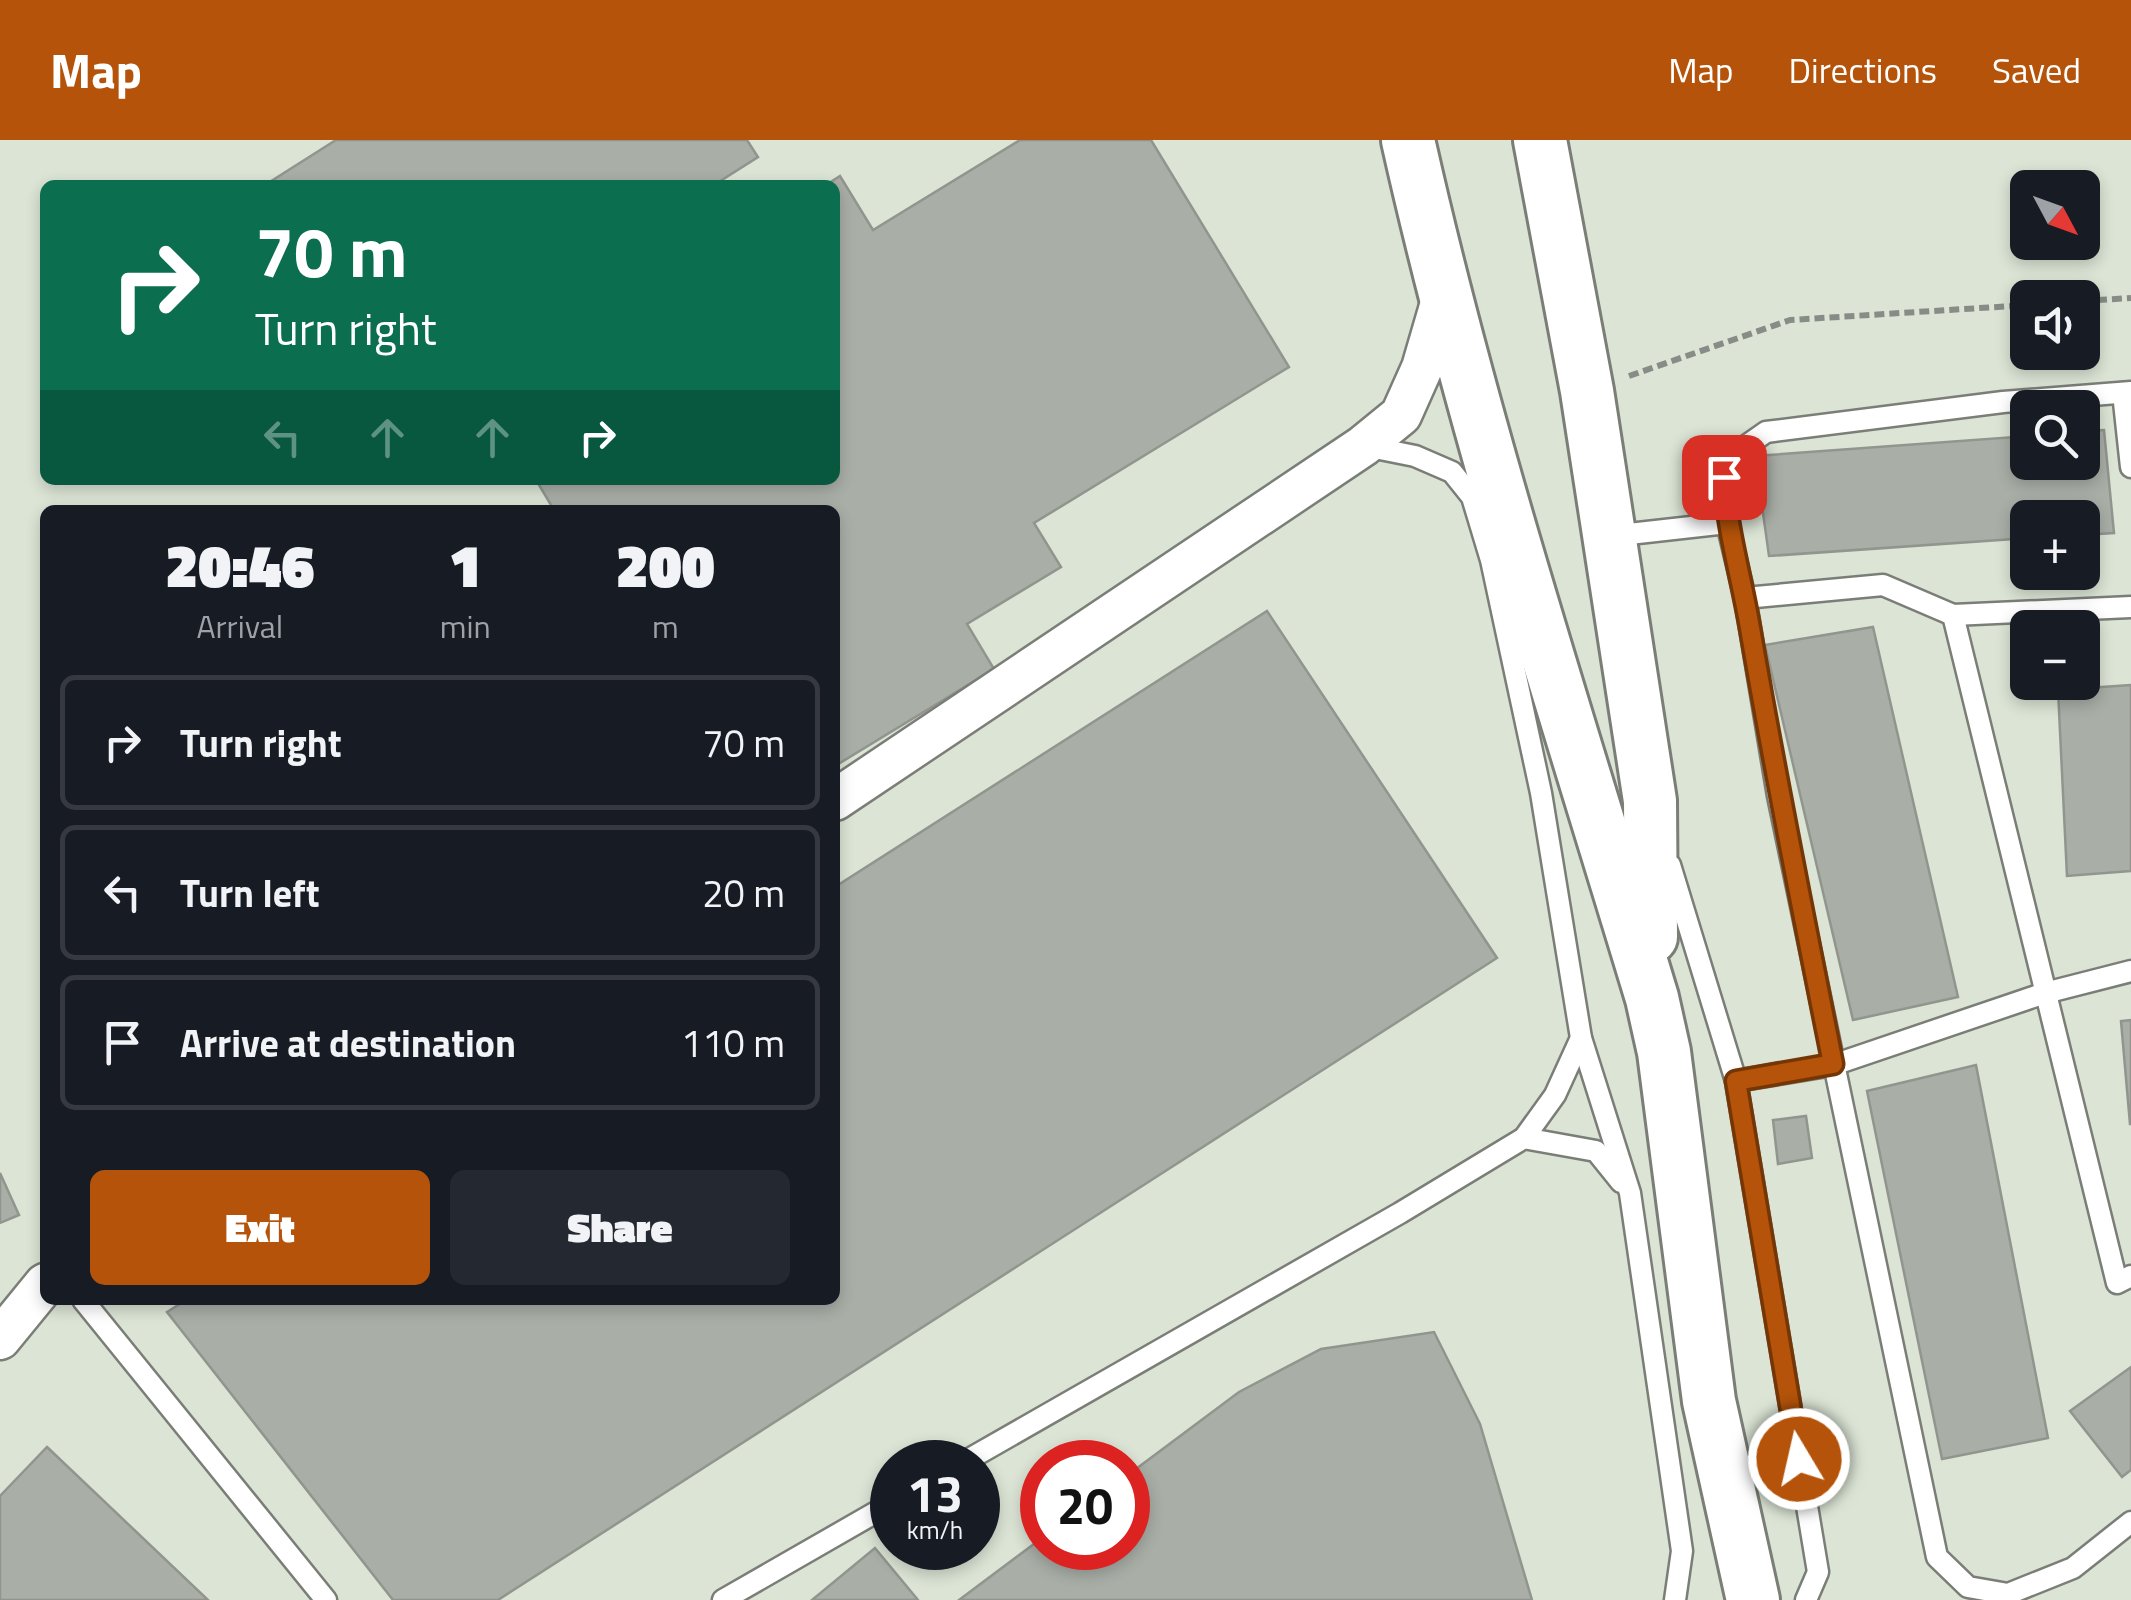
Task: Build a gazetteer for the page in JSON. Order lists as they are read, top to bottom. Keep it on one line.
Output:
{"north":"bottom right","page":{"header":"Map","nav":["Map","Directions","Saved"],"map_buttons":["+","−"],"turn":["70 m","Turn right"],"eta":["20:46","Arrival","1","min","200","m"],"list":[{"name":"Turn right","value":"70 m"},{"name":"Turn left","value":"20 m"},{"name":"Arrive at destination","value":"110 m"}],"buttons":["Exit","Share"],"speed":"13 km/h","limit":"20"}}
